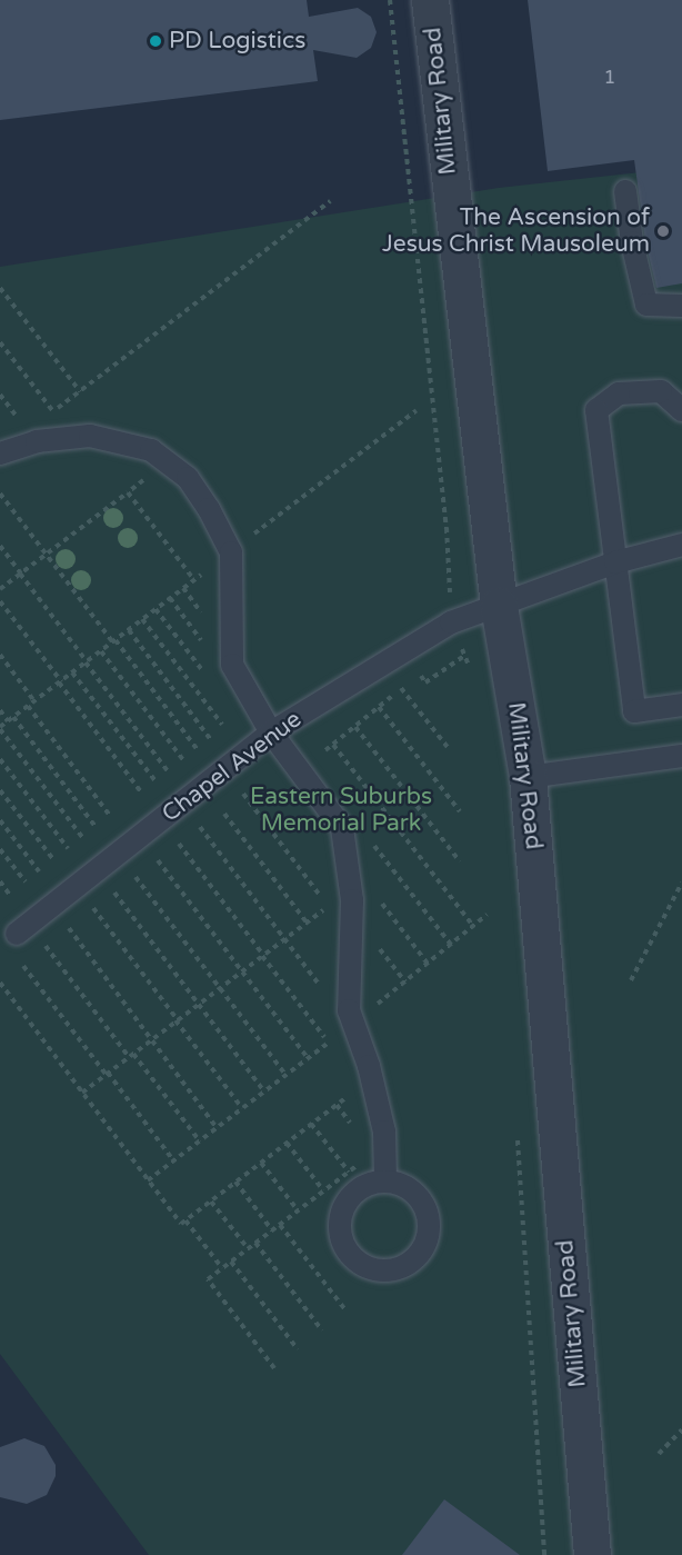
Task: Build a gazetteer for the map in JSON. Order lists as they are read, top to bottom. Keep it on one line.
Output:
{"streets":{"street":["Military Road"],"lane":["Chapel Avenue"]},"crossings":[["Military Road","Chapel Avenue"]],"parks":["Eastern Suburbs Memorial Park"],"places":["PD Logistics","The Ascension of Jesus Christ Mausoleum"],"house_numbers":["1"]}
